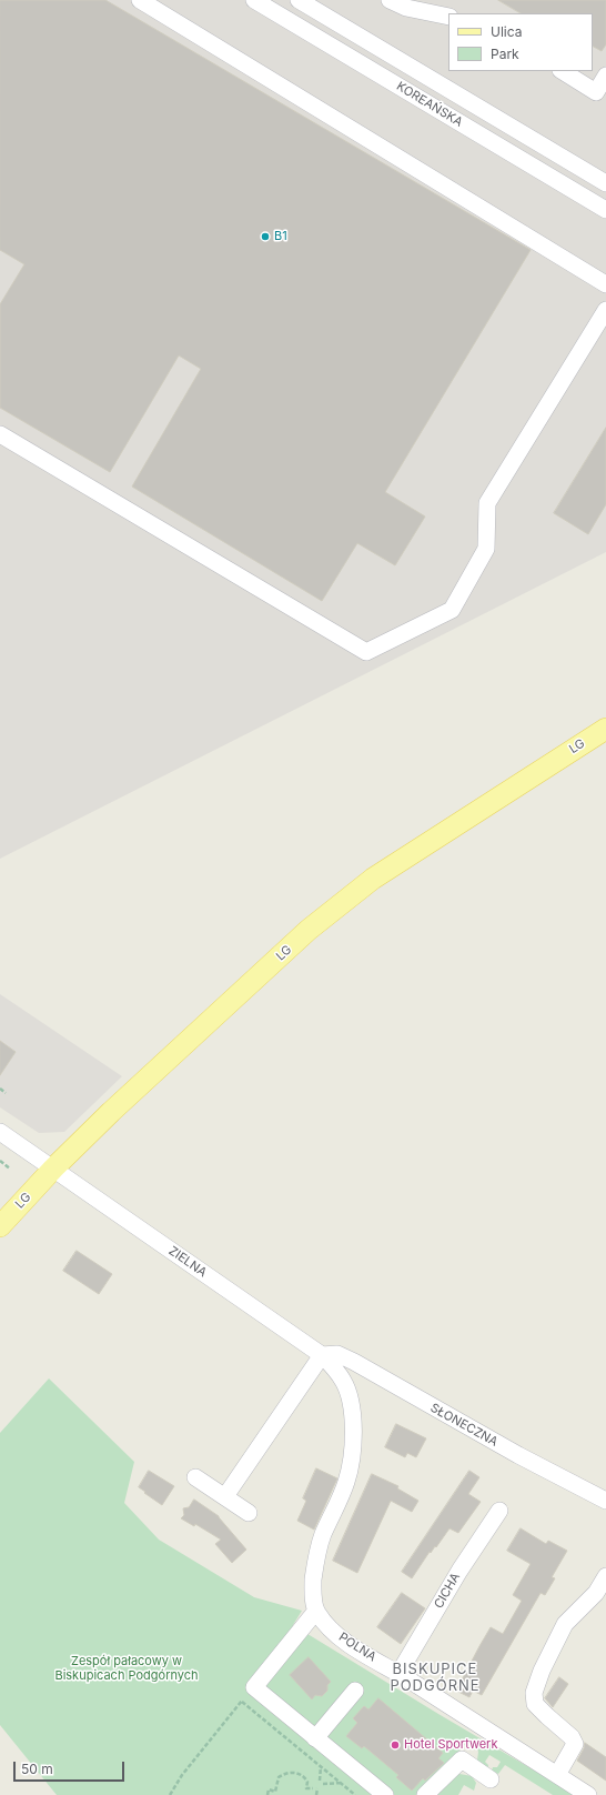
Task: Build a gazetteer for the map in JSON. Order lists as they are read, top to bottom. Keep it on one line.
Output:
{"streets":{"main road":["LG"],"street":["KOREAŃSKA","ZIELNA","SŁONECZNA","CICHA","POLNA"]},"crossings":[["LG","ZIELNA"],["ZIELNA","SŁONECZNA"],["ZIELNA","POLNA"],["SŁONECZNA","POLNA"],["CICHA","POLNA"]],"districts":["BISKUPICE PODGÓRNE"],"parks":["Zespół pałacowy w Biskupicach Podgórnych"],"places":["B1","Hotel Sportwerk"],"legend":["Ulica","Park"],"scale_bar":"50 m"}
